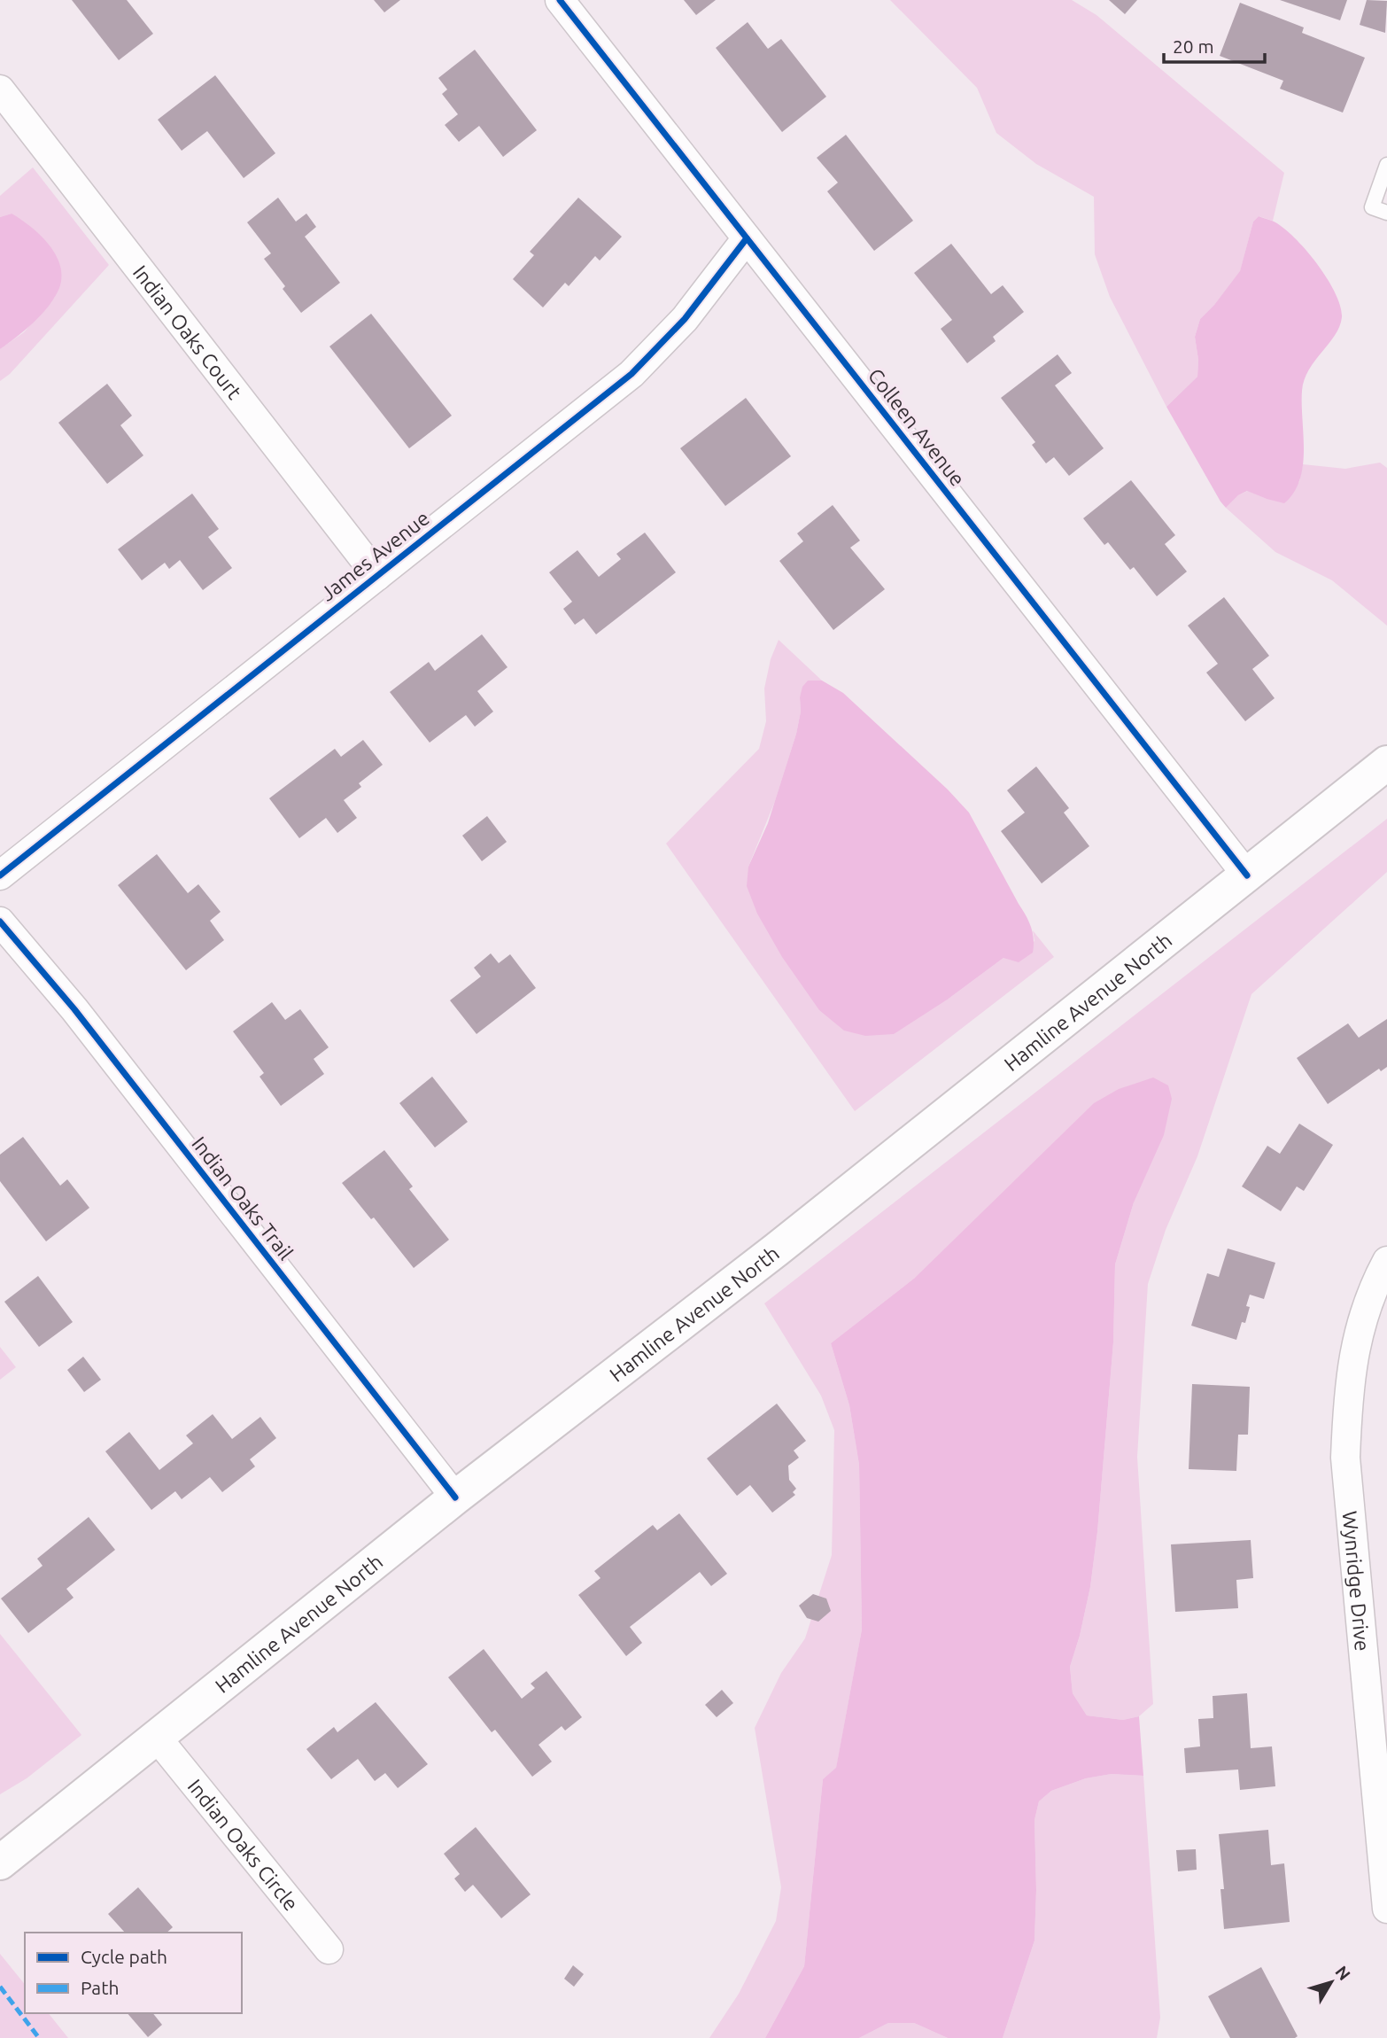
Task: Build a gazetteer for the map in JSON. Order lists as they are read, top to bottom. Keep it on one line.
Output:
{"streets":{"main road":["Hamline Avenue North"],"street":["Indian Oaks Court","Colleen Avenue","James Avenue","Indian Oaks Trail","Wynridge Drive","Indian Oaks Circle"]},"crossings":[["Indian Oaks Court","James Avenue"],["Colleen Avenue","James Avenue"],["Colleen Avenue","Hamline Avenue North"],["Hamline Avenue North","Indian Oaks Trail"],["Hamline Avenue North","Indian Oaks Circle"]],"legend":["Cycle path","Path"],"scale_bar":"20 m","north":"top right"}
